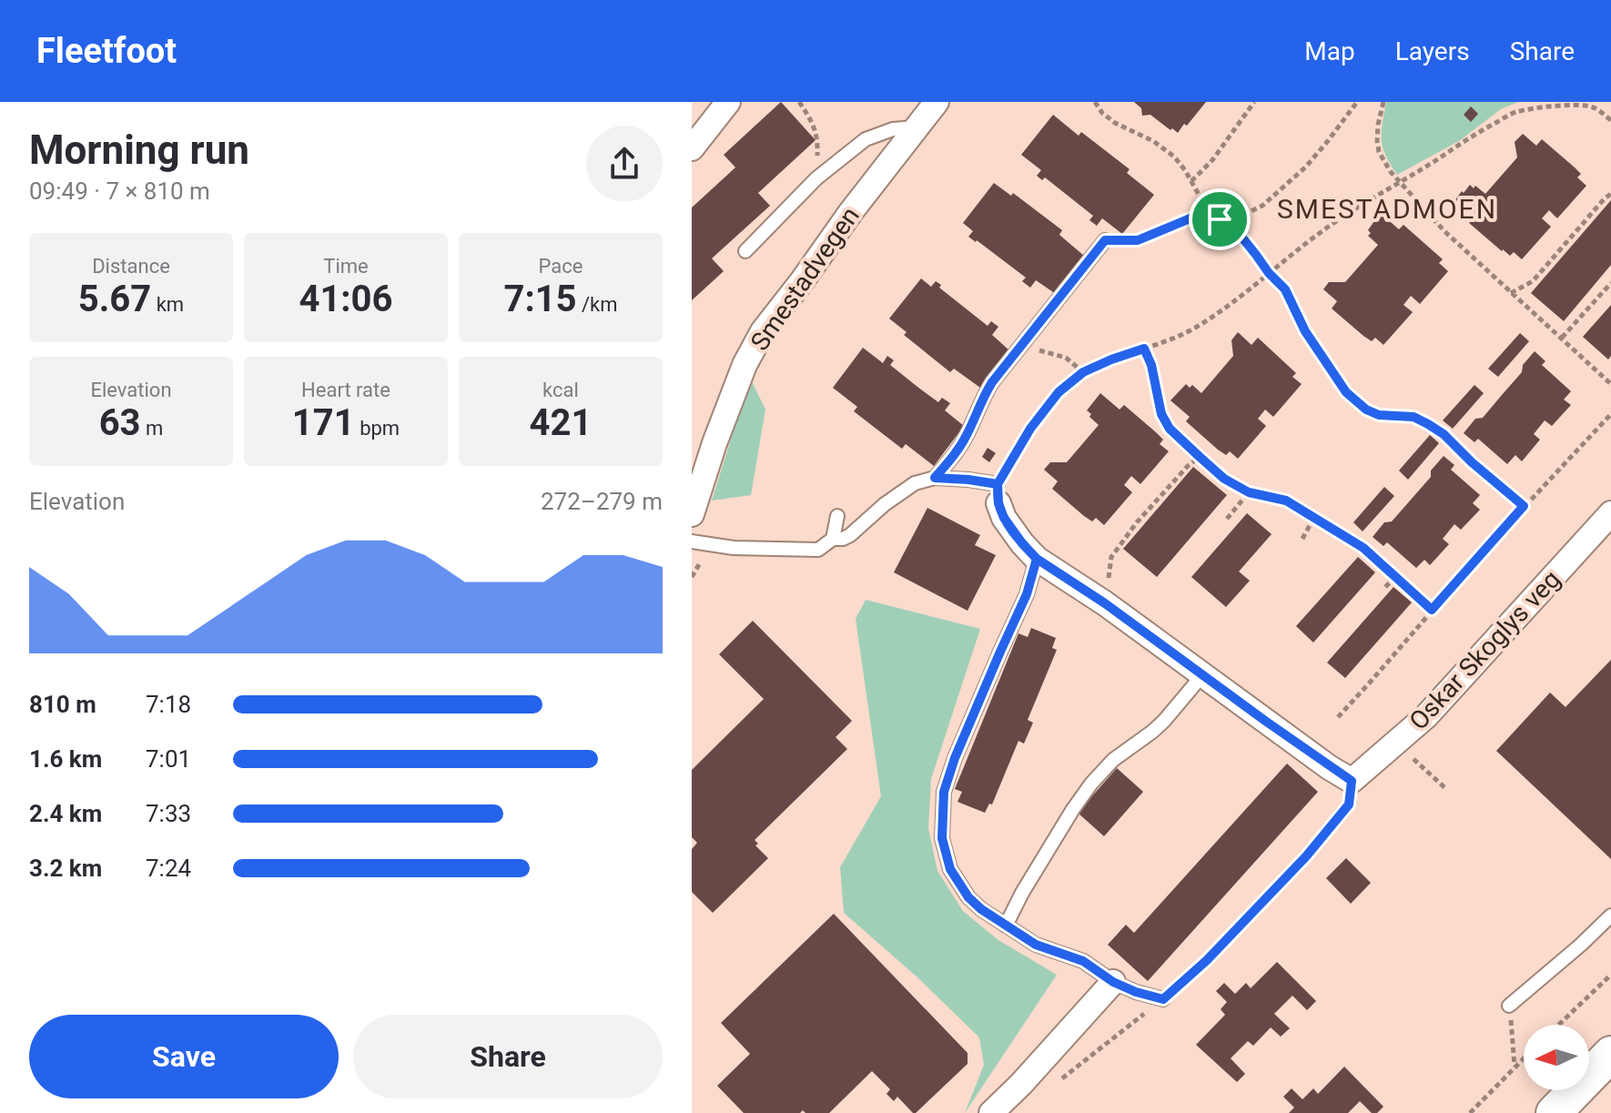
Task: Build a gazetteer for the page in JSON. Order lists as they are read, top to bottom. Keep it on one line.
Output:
{"streets":{"street":["Smestadvegen","Oskar Skoglys veg"]},"districts":["SMESTADMOEN"],"north":"left","page":{"header":"Fleetfoot","nav":["Map","Layers","Share"],"heading":["Morning run","09:49 · 7 × 810 m"],"stats":[["Distance","5.67 km"],["Time","41:06"],["Pace","7:15 /km"],["Elevation","63 m"],["Heart rate","171 bpm"],["kcal","421"]],"chart":["Elevation","272–279 m"],"list":[{"name":"810 m","note":"7:18"},{"name":"1.6 km","note":"7:01"},{"name":"2.4 km","note":"7:33"},{"name":"3.2 km","note":"7:24"}],"buttons":["Save","Share"]}}
